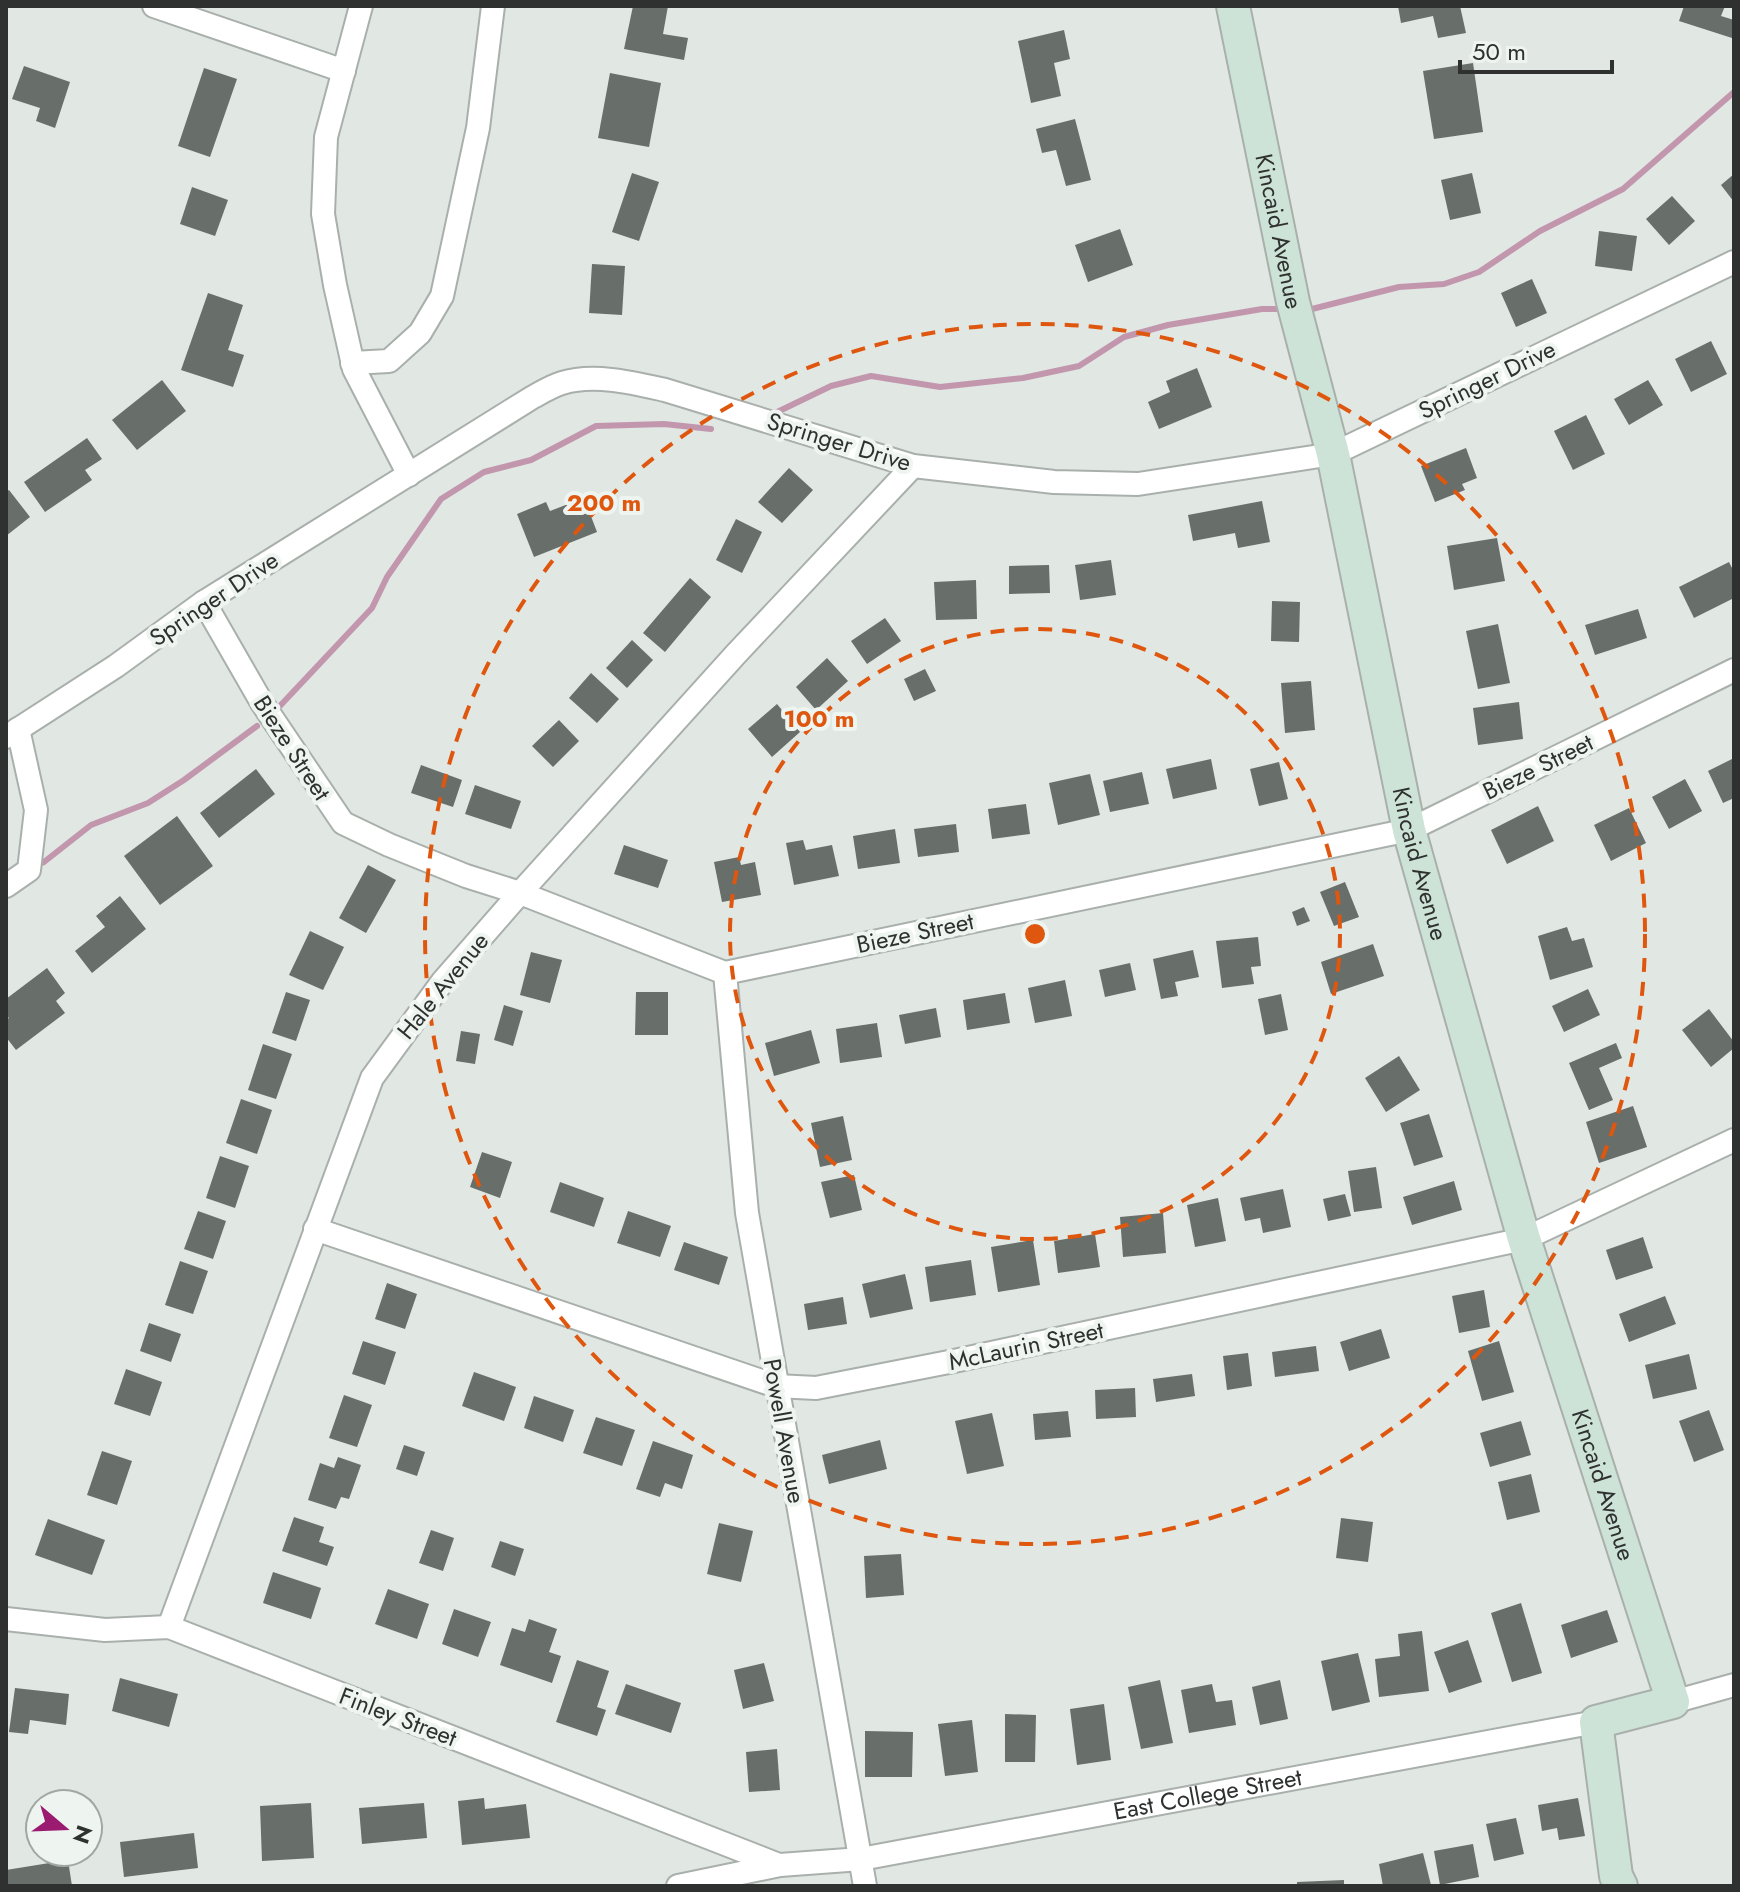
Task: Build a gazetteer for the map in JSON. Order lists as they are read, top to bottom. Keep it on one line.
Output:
{"streets":{"street":["Kincaid Avenue","Springer Drive","Bieze Street","Hale Avenue","McLaurin Street","Powell Avenue","Finley Street","East College Street"]},"crossings":[["Kincaid Avenue","Springer Drive"],["Kincaid Avenue","Bieze Street"],["Kincaid Avenue","McLaurin Street"],["Kincaid Avenue","East College Street"],["Springer Drive","Bieze Street"],["Springer Drive","Hale Avenue"],["Bieze Street","Hale Avenue"],["Bieze Street","Powell Avenue"],["Hale Avenue","McLaurin Street"],["Hale Avenue","Finley Street"],["McLaurin Street","Powell Avenue"],["Powell Avenue","East College Street"],["Finley Street","East College Street"]],"scale_bar":"50 m","north":"right","rings":["200 m","100 m"]}
